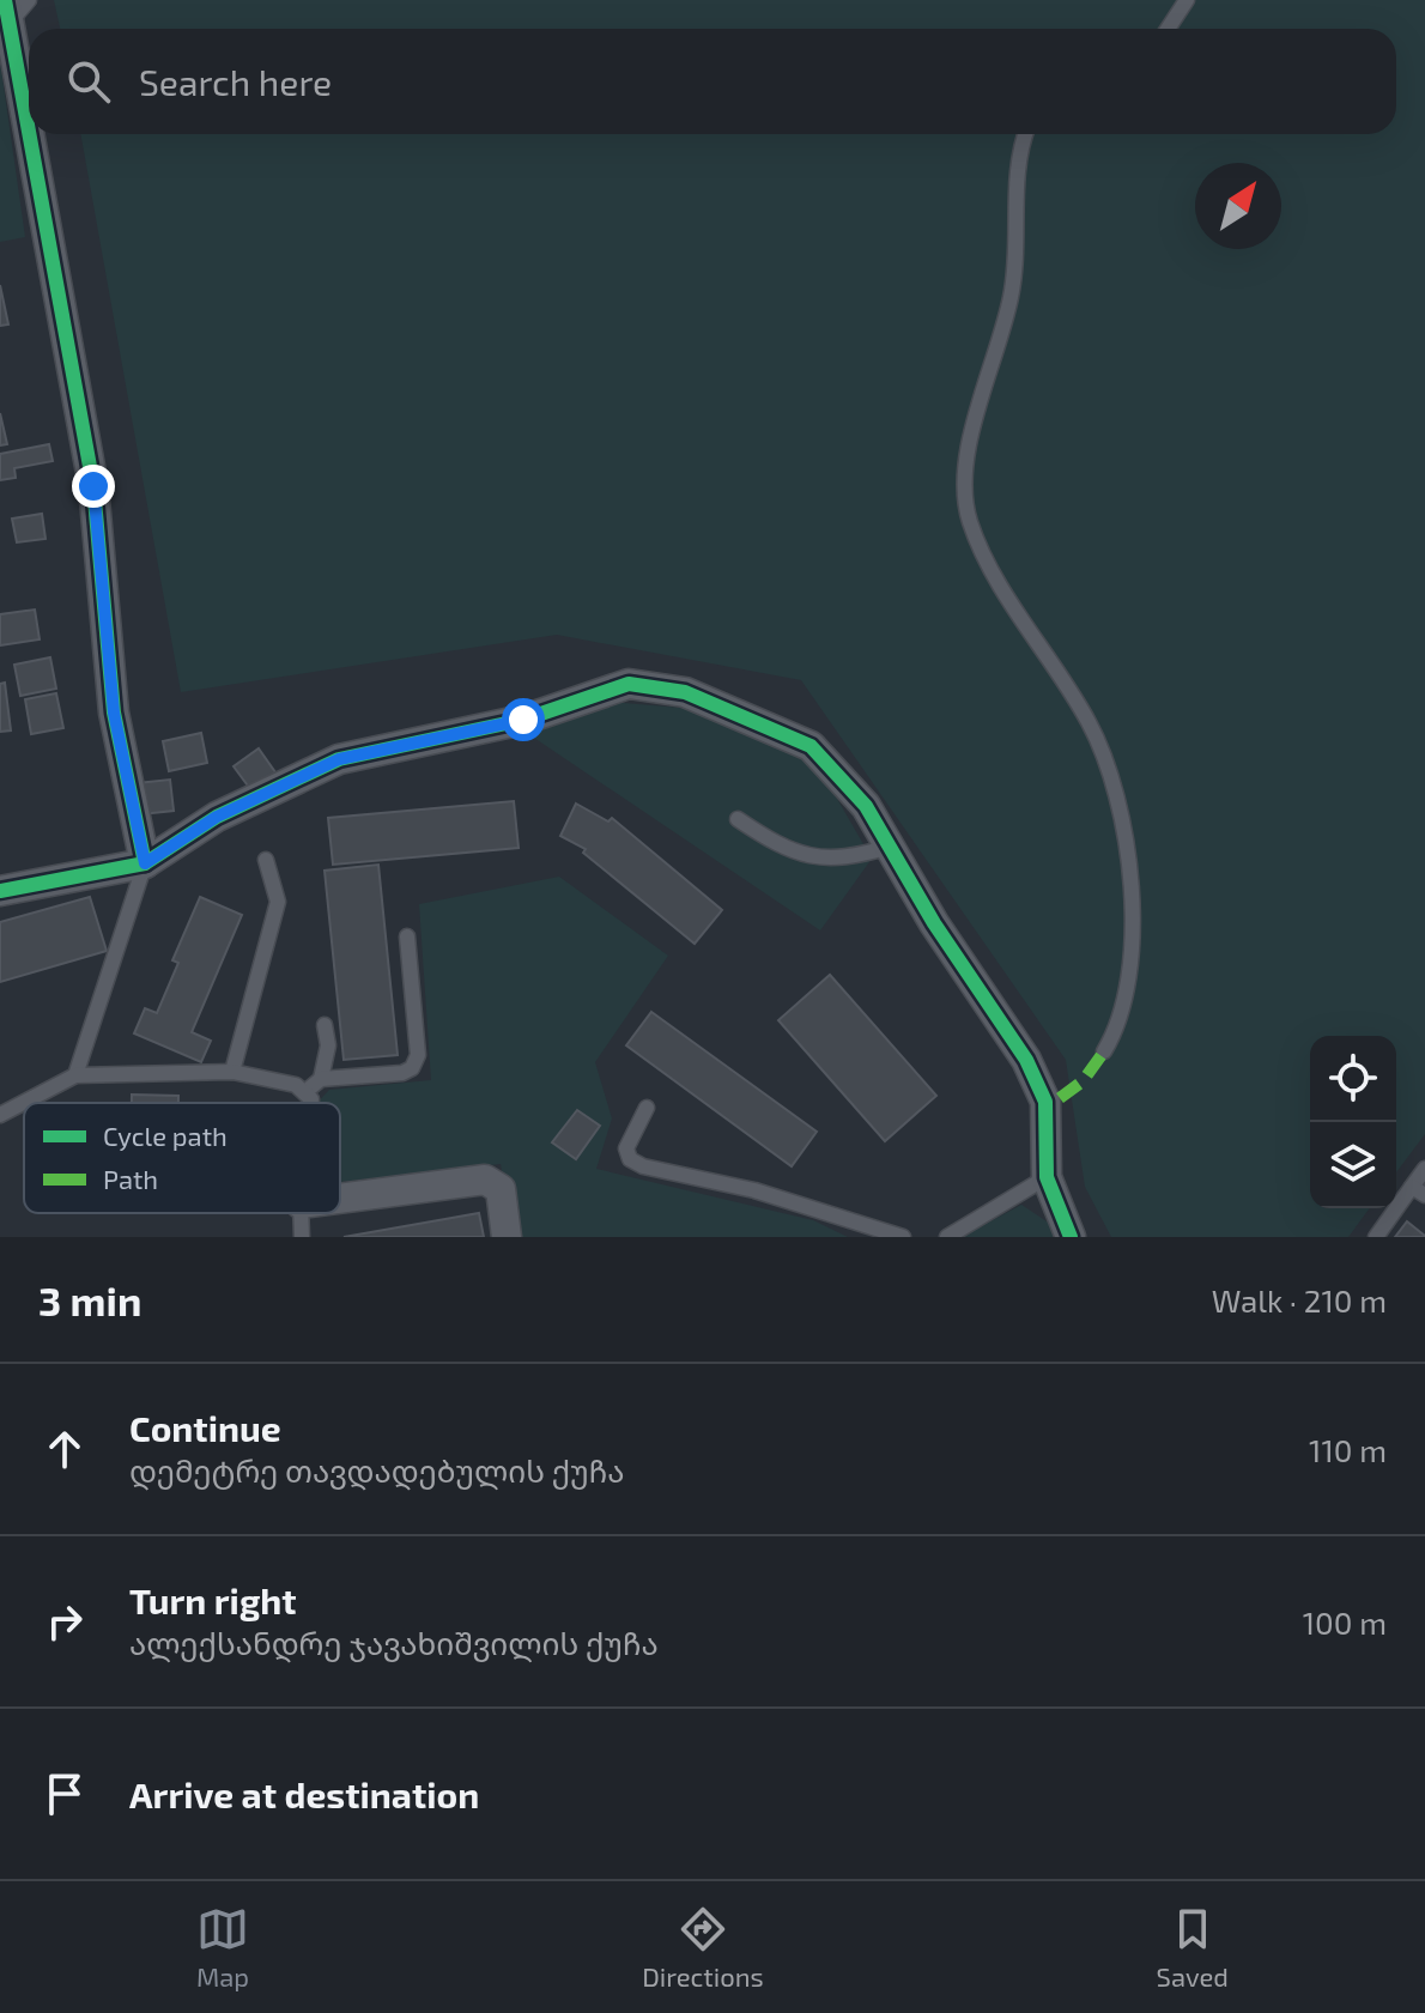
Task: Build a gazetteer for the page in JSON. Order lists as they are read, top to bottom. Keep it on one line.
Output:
{"legend":["Cycle path","Path"],"north":"top right","page":{"search":"Search here","heading":["3 min","Walk · 210 m"],"list":[["Continue","დემეტრე თავდადებულის ქუჩა","110 m"],["Turn right","ალექსანდრე ჯავახიშვილის ქუჩა","100 m"],"Arrive at destination"],"nav":["Map","Directions","Saved"]}}
